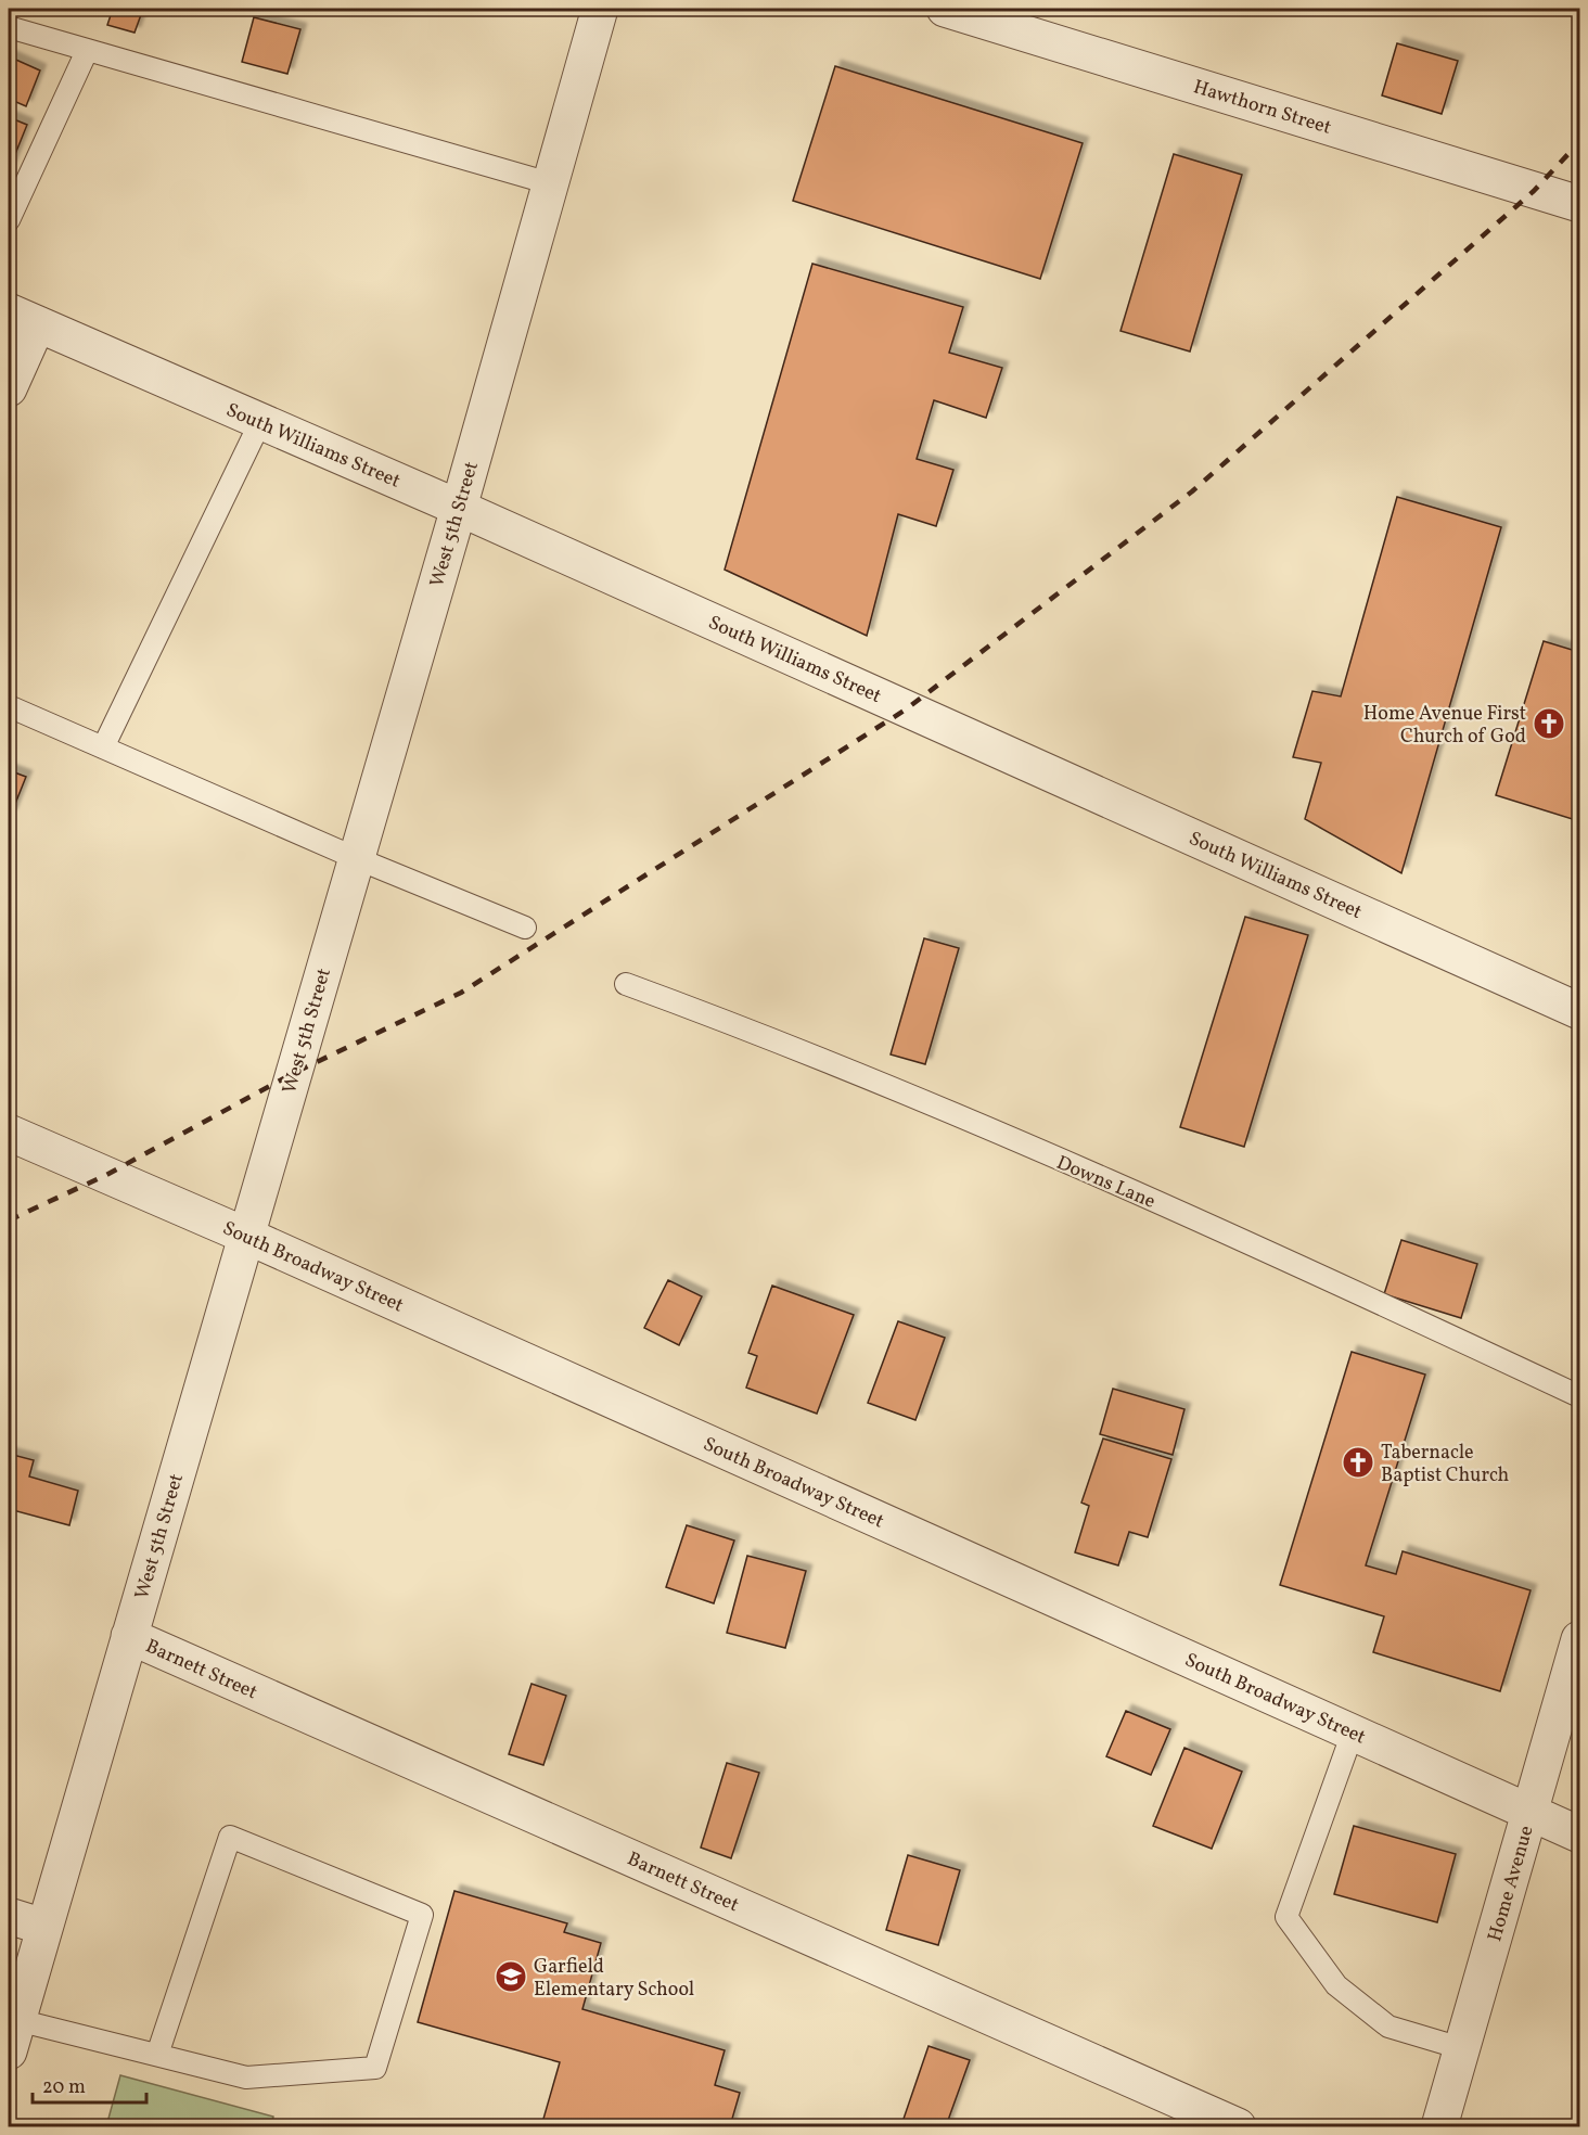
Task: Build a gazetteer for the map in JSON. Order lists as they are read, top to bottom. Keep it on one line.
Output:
{"streets":{"street":["Hawthorn Street","South Williams Street","West 5th Street","South Broadway Street","Barnett Street","Home Avenue"],"lane":["Downs Lane"]},"crossings":[["South Williams Street","West 5th Street"],["West 5th Street","South Broadway Street"],["West 5th Street","Barnett Street"],["South Broadway Street","Home Avenue"]],"places":{"church":["Home Avenue First Church of God","Tabernacle Baptist Church"],"school or university":["Garfield Elementary School"]},"scale_bar":"20 m"}
